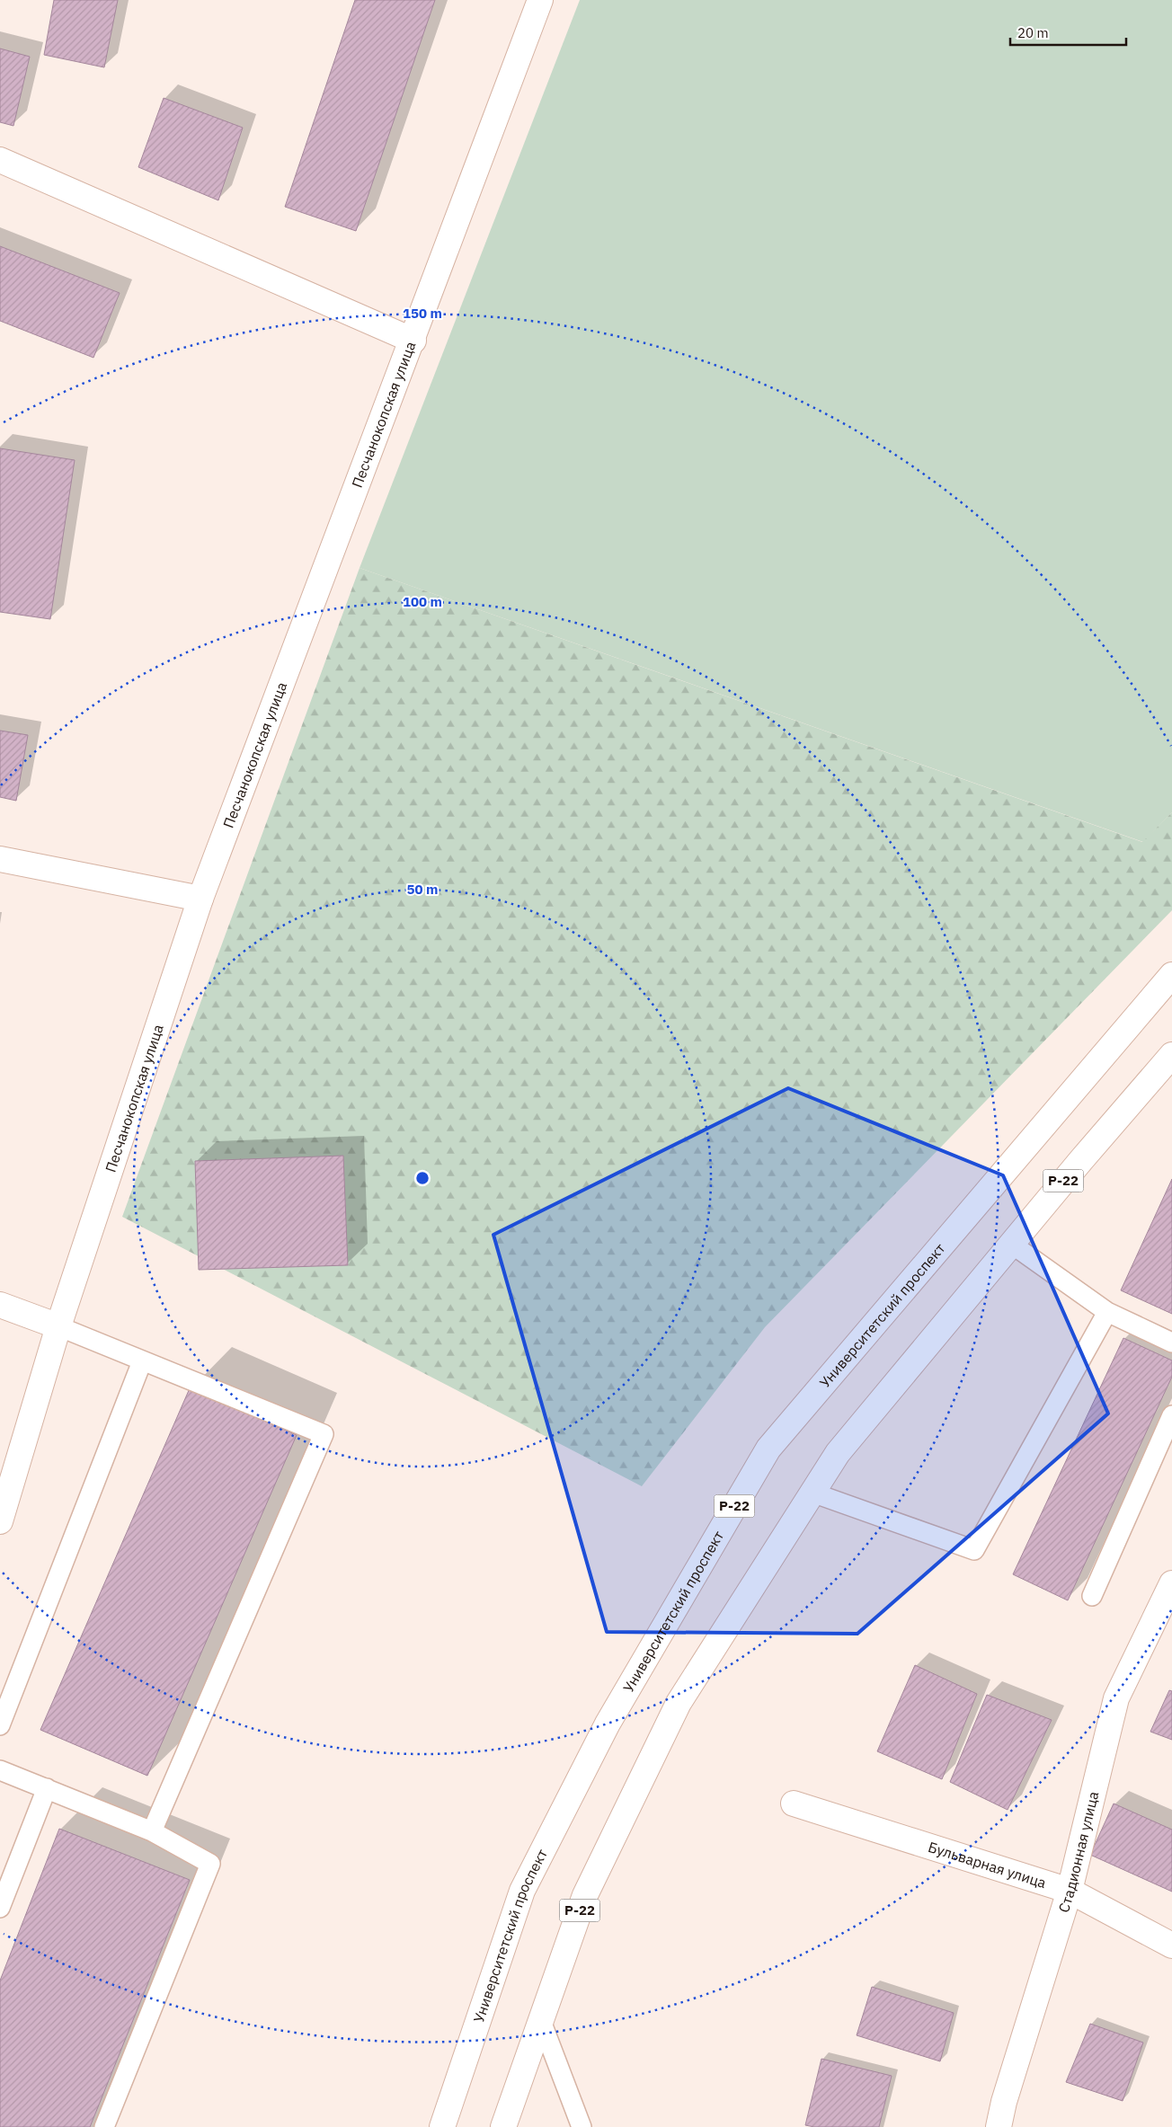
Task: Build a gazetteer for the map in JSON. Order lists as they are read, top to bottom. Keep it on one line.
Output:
{"streets":{"main road":["Песчанокопская улица","Р-22","Университетский проспект","Стадионная улица","Бульварная улица"]},"crossings":[["Стадионная улица","Бульварная улица"]],"scale_bar":"20 m","rings":["150 m","100 m","50 m"]}
